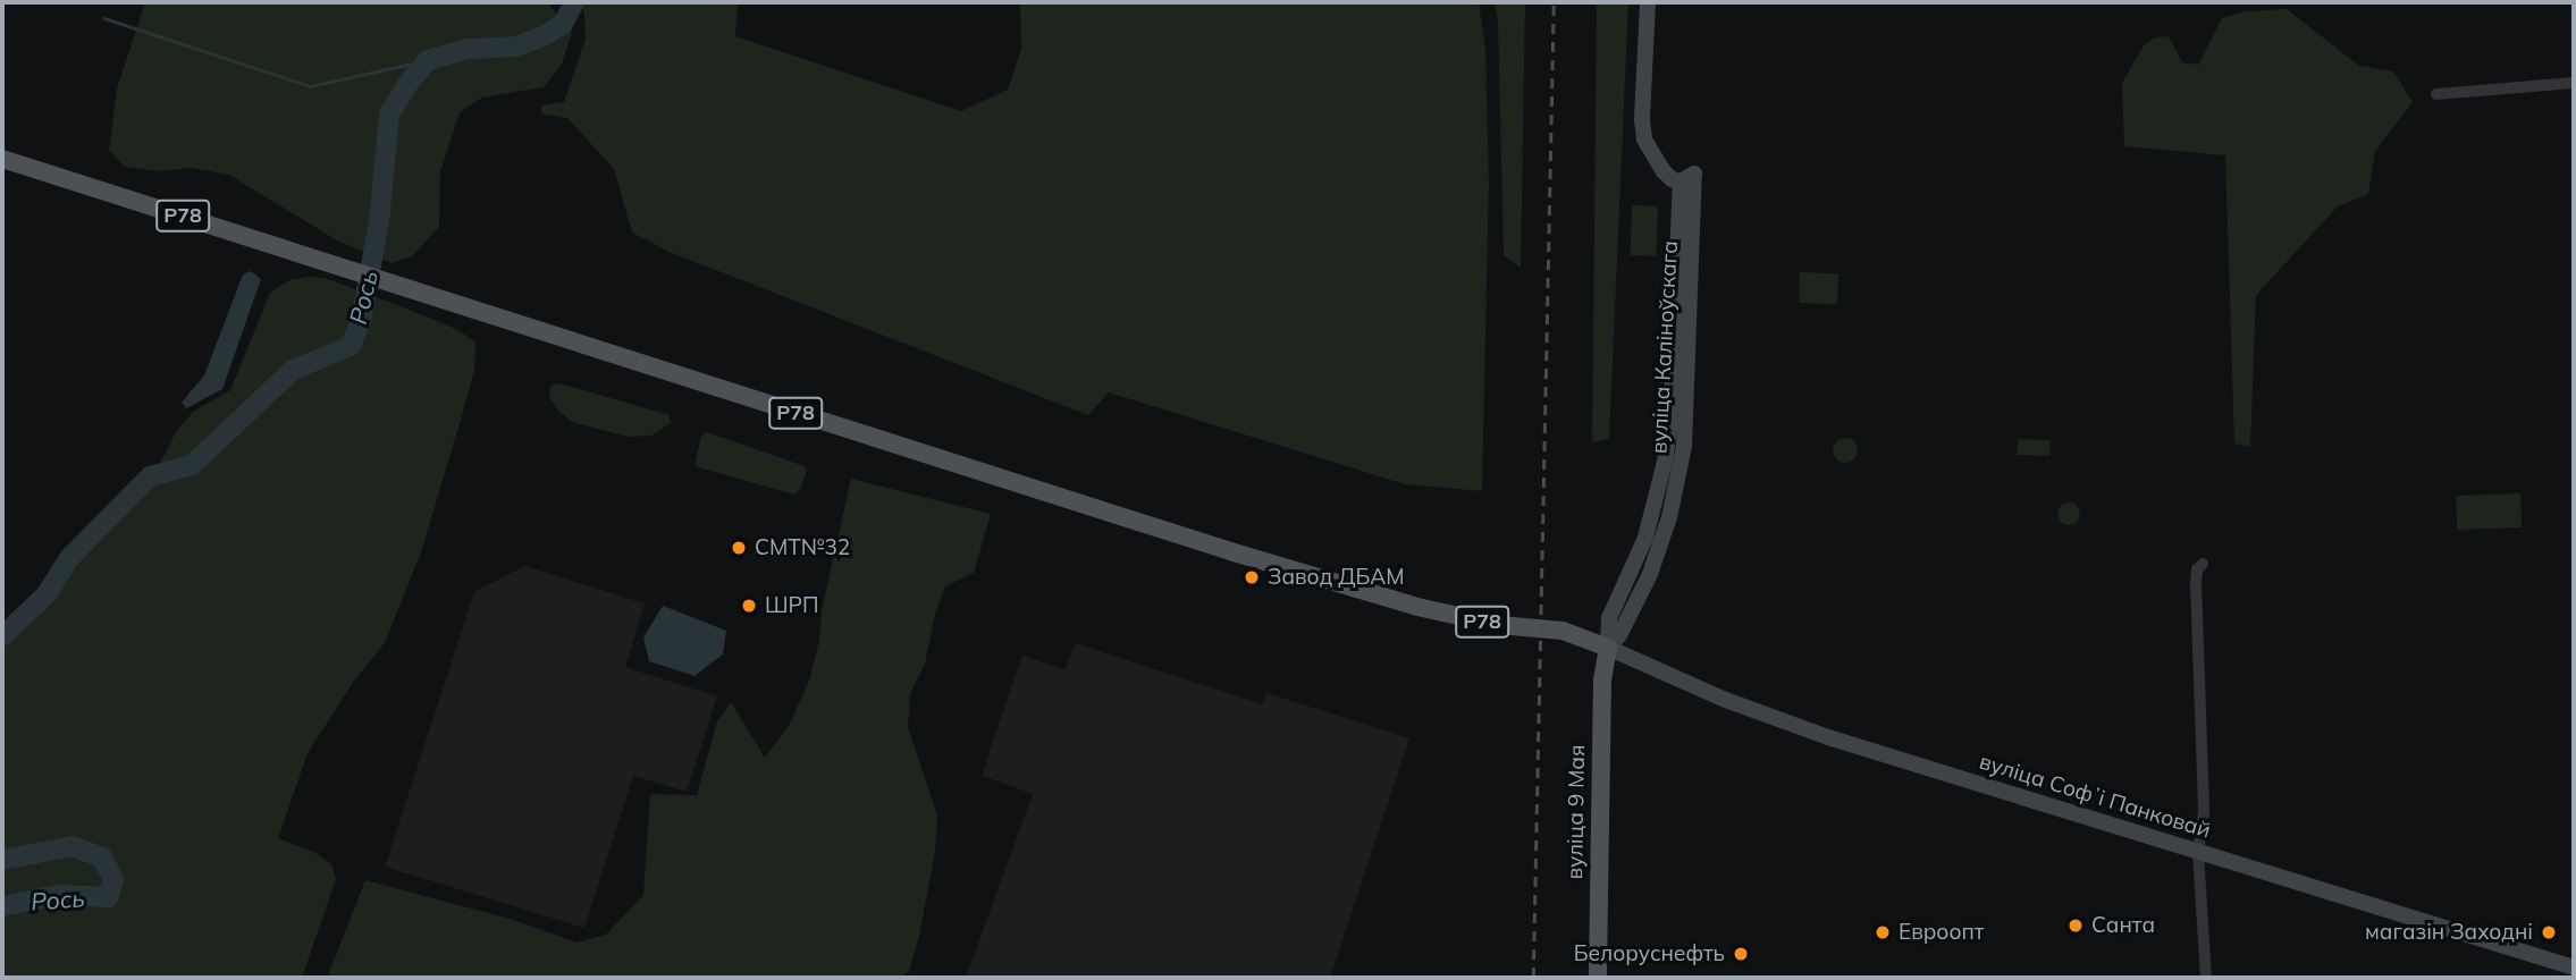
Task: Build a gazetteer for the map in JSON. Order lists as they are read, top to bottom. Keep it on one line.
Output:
{"streets":{"main road":["Р78","вуліца Каліноўскага","вуліца Софʼі Панковай","вуліца 9 Мая"]},"crossings":[["Р78","вуліца Каліноўскага"],["Р78","вуліца Софʼі Панковай"],["Р78","вуліца 9 Мая"],["вуліца Каліноўскага","вуліца Софʼі Панковай"],["вуліца Каліноўскага","вуліца 9 Мая"],["вуліца Софʼі Панковай","вуліца 9 Мая"]],"water":["Рось"],"places":["СМТ№32","Завод ДБАМ","ШРП","Санта","Евроопт","магазін Заходні","Белоруснефть"]}
